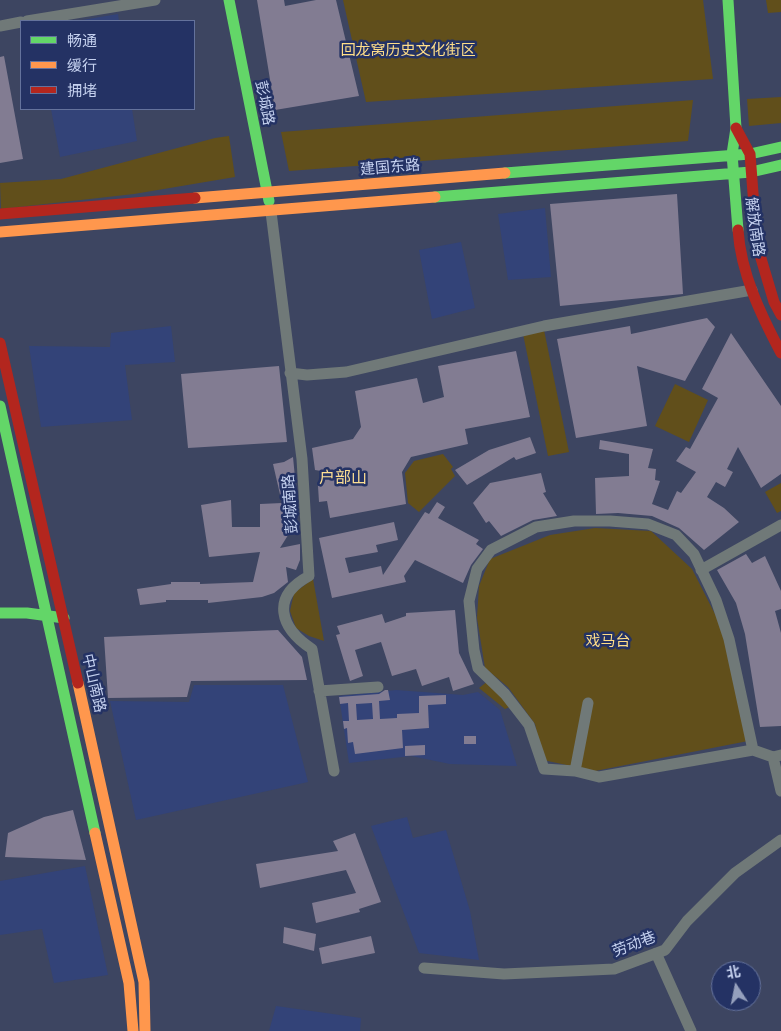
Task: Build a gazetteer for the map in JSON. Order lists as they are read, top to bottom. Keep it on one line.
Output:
{"streets":{"main road":["彭城路","建国东路","解放南路","中山南路"],"street":["彭城南路","劳动巷"]},"crossings":[["彭城路","建国东路"],["彭城路","彭城南路"],["建国东路","解放南路"]],"districts":["户部山"],"parks":["回龙窝历史文化街区","戏马台"],"legend":["畅通","缓行","拥堵"],"north":"top"}
